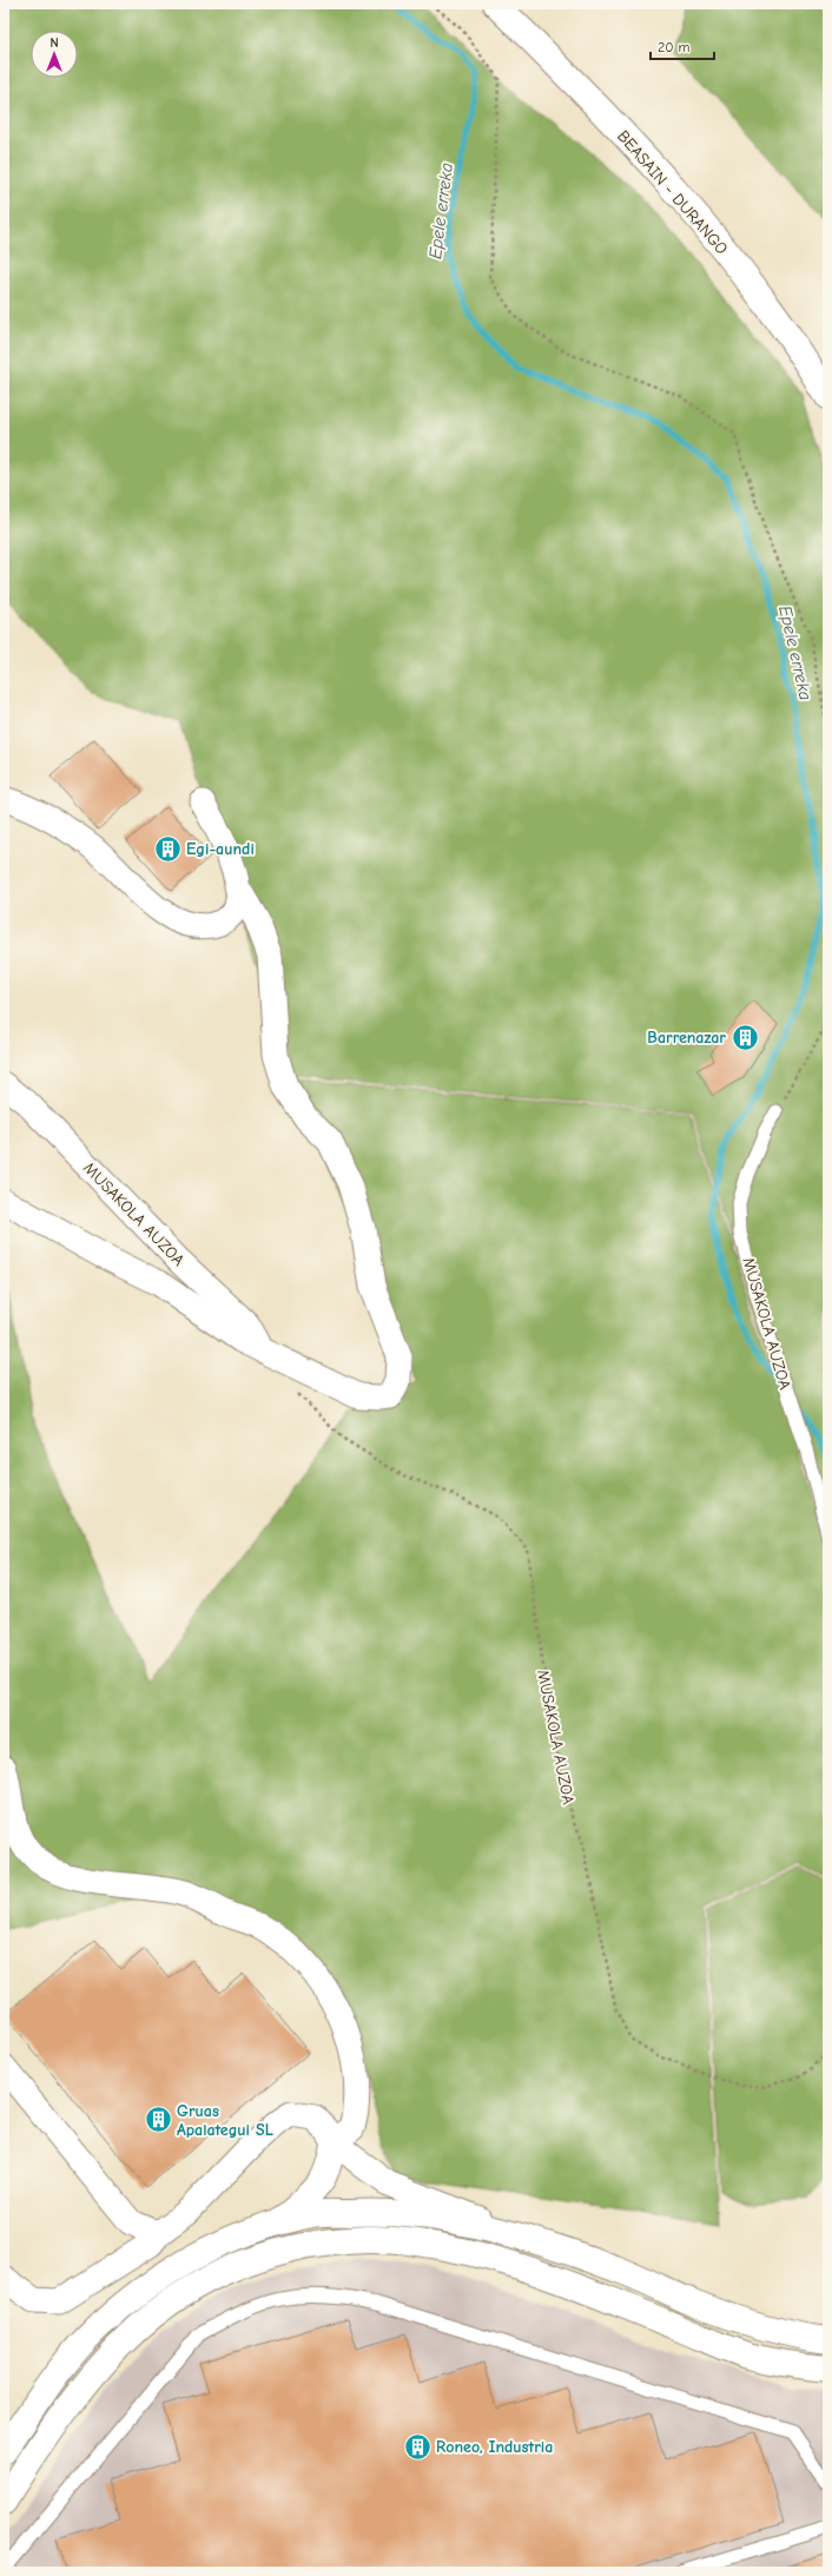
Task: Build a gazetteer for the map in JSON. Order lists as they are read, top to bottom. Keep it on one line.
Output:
{"streets":{"main road":["BEASAIN - DURANGO"],"street":["MUSAKOLA AUZOA"]},"water":["Epele erreka"],"places":{"building":["Egi-aundi","Barrenazar","Gruas Apalategui SL","Roneo, Industria"]},"scale_bar":"20 m","north":"top"}
